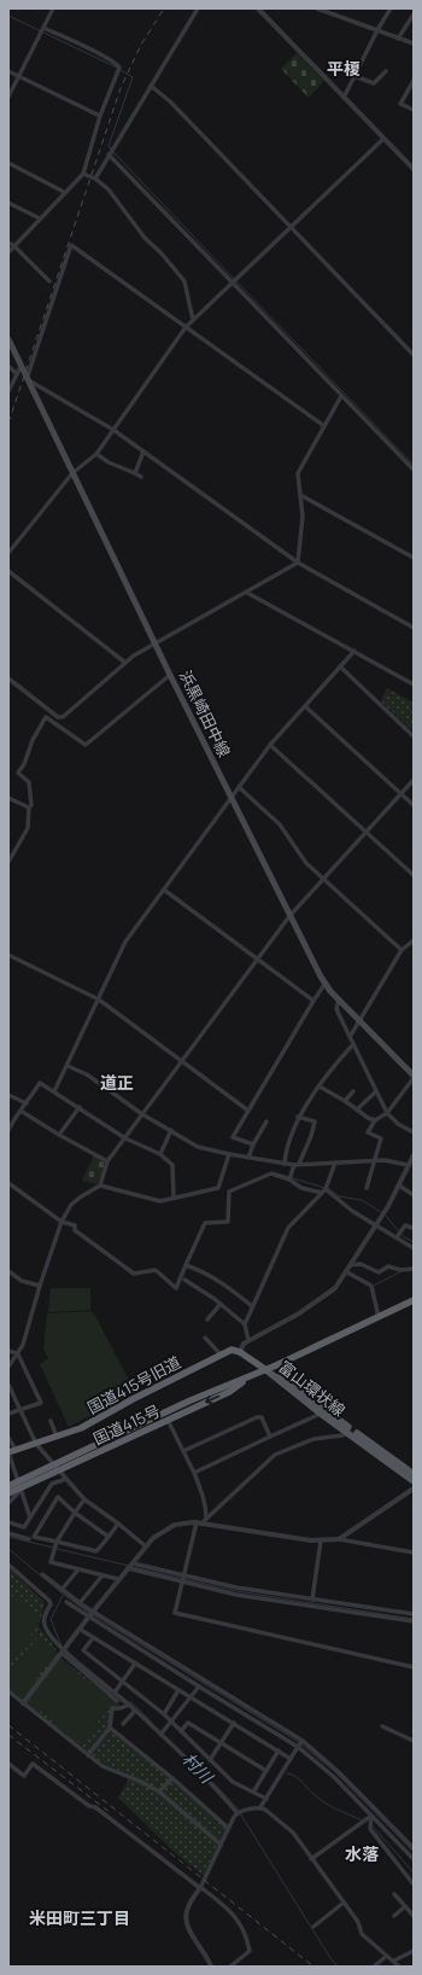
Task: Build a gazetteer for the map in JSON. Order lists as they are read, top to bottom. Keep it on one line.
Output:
{"streets":{"highway":["国道415号旧道","国道415号"],"main road":["浜黒崎田中線","富山環状線"]},"crossings":[["富山環状線","国道415号"]],"districts":["平榎","道正","水落","米田町三丁目"],"water":["村川"]}
